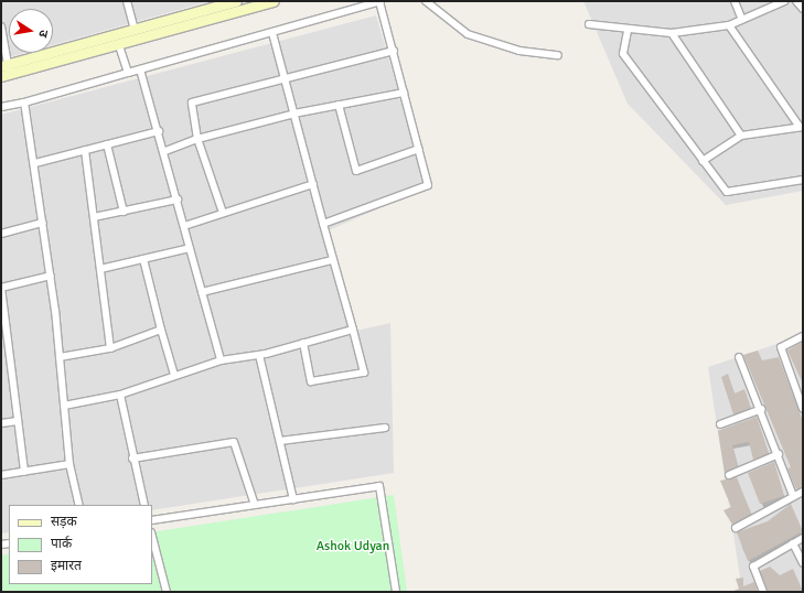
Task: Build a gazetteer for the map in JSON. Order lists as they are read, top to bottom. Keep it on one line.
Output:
{"parks":["Ashok Udyan"],"legend":["सड़क","पार्क","इमारत"],"north":"right"}
